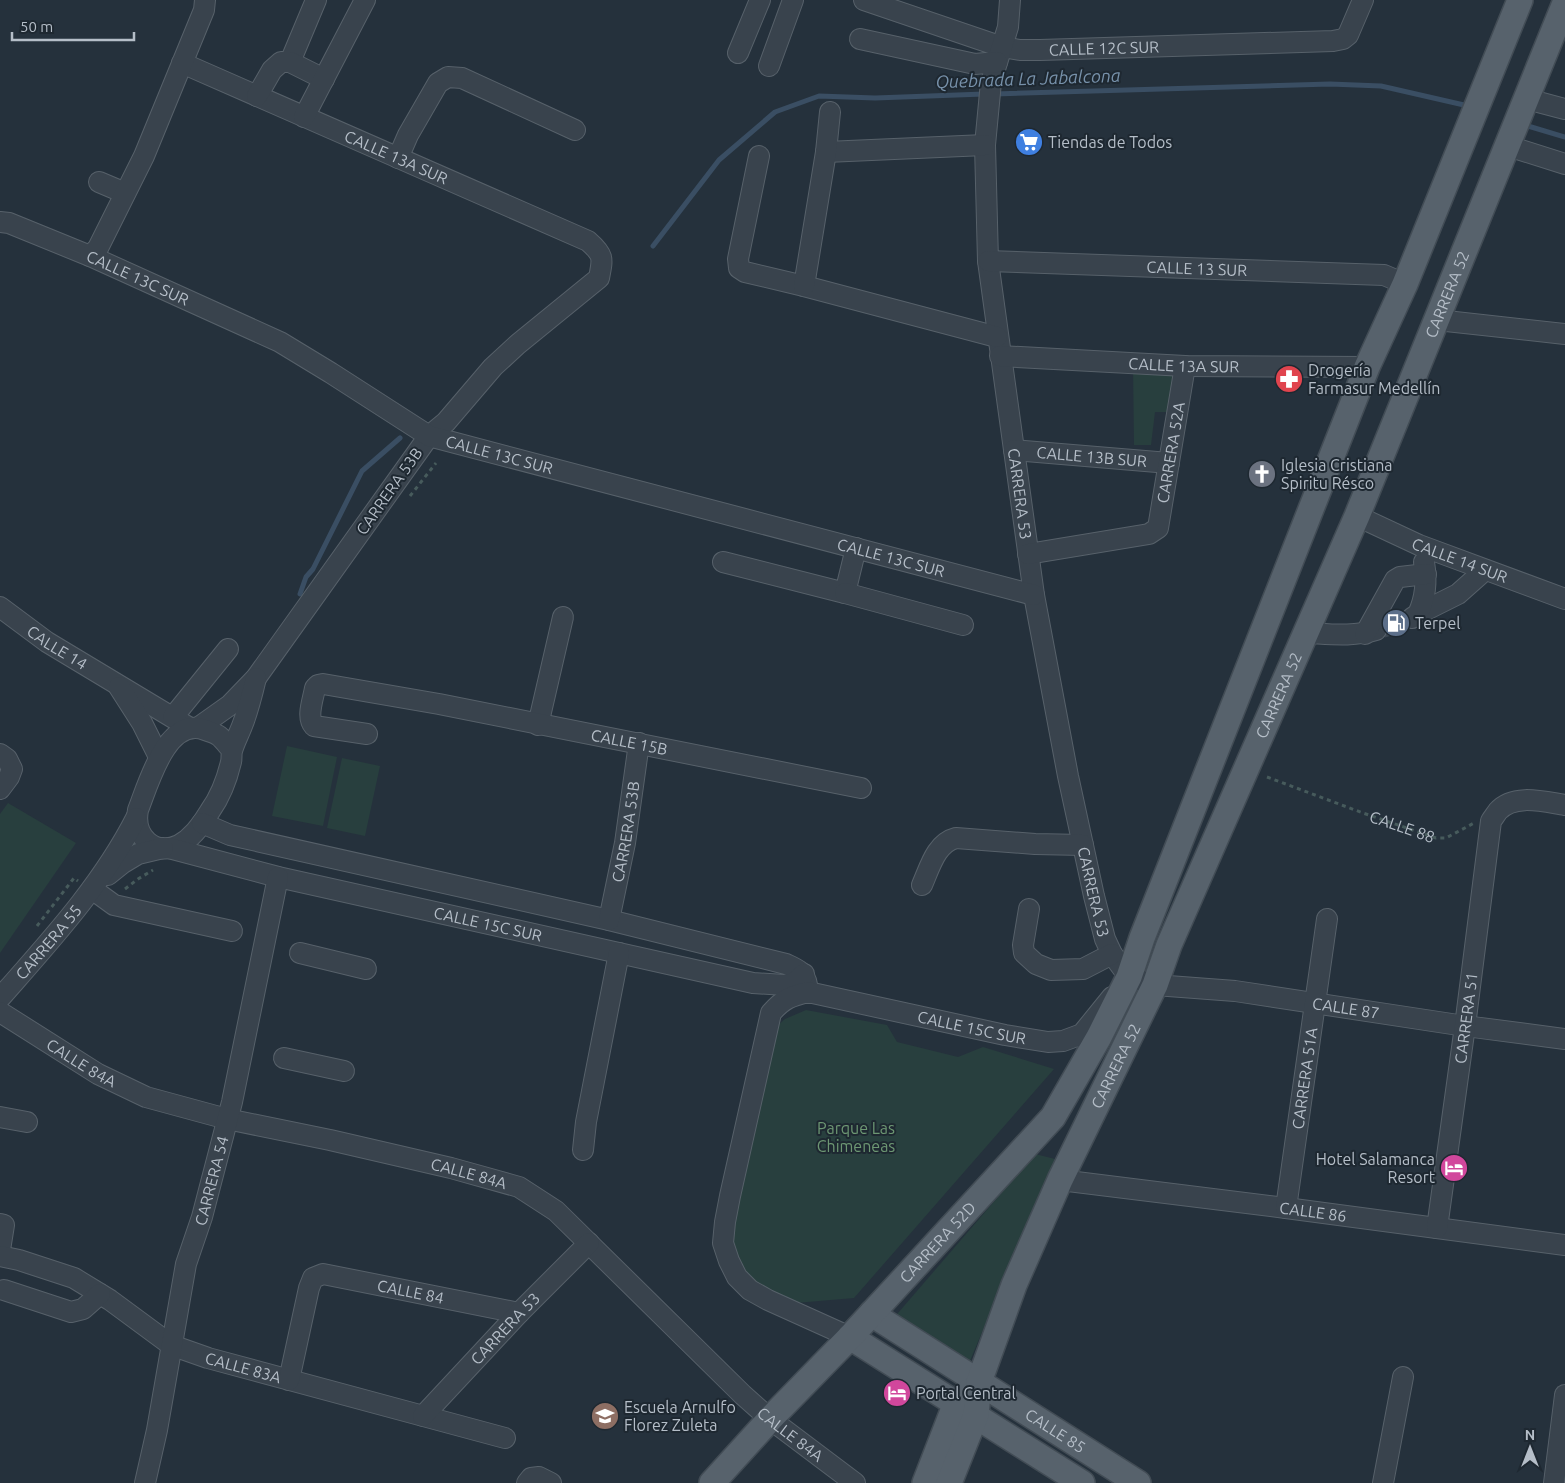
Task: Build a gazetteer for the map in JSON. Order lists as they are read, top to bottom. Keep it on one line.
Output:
{"streets":{"main road":["CARRERA 52","CARRERA 52D","CALLE 85"],"street":["CALLE 12C SUR","CALLE 13A SUR","CALLE 13 SUR","CALLE 13C SUR","CARRERA 52A","CALLE 13B SUR","CARRERA 53B","CARRERA 53","CALLE 14 SUR","CALLE 14","CALLE 15B","CALLE 15C SUR","CARRERA 55","CALLE 87","CARRERA 51","CALLE 84A","CARRERA 51A","CARRERA 54","CALLE 86","CALLE 84","CALLE 83A"],"path":["CALLE 88"]},"crossings":[["CALLE 12C SUR","CARRERA 53"],["CALLE 13A SUR","CARRERA 52A"],["CALLE 13A SUR","CARRERA 53B"],["CALLE 13A SUR","CARRERA 53"],["CALLE 13 SUR","CARRERA 53"],["CALLE 13C SUR","CARRERA 53B"],["CALLE 13C SUR","CARRERA 53"],["CARRERA 52","CALLE 14 SUR"],["CARRERA 52","CALLE 87"],["CARRERA 52","CALLE 86"],["CARRERA 52","CALLE 85"],["CARRERA 52A","CALLE 13B SUR"],["CARRERA 52A","CARRERA 53"],["CALLE 13B SUR","CARRERA 53"],["CARRERA 53B","CALLE 15B"],["CARRERA 53B","CALLE 15C SUR"],["CARRERA 53B","CARRERA 55"],["CARRERA 53","CALLE 15C SUR"],["CARRERA 53","CALLE 87"],["CARRERA 53","CALLE 84A"],["CARRERA 53","CARRERA 52D"],["CARRERA 53","CALLE 84"],["CARRERA 53","CALLE 83A"],["CALLE 88","CARRERA 51"],["CALLE 15C SUR","CARRERA 55"],["CALLE 15C SUR","CALLE 87"],["CALLE 15C SUR","CARRERA 54"],["CALLE 15C SUR","CARRERA 52D"],["CALLE 87","CARRERA 51"],["CALLE 87","CARRERA 51A"],["CALLE 87","CARRERA 52D"],["CARRERA 51","CALLE 86"],["CALLE 84A","CARRERA 54"],["CALLE 84A","CARRERA 52D"],["CARRERA 51A","CALLE 86"],["CARRERA 54","CALLE 83A"],["CARRERA 52D","CALLE 85"],["CALLE 84","CALLE 83A"]],"water":["Quebrada La Jabalcona"],"parks":["Parque Las Chimeneas"],"places":{"supermarket":["Tiendas de Todos"],"pharmacy":["Drogería Farmasur Medellín"],"church":["Iglesia Cristiana Spiritu Résco"],"fuel station":["Terpel"],"hotel":["Hotel Salamanca Resort","Portal Central"],"school or university":["Escuela Arnulfo Florez Zuleta"]},"scale_bar":"50 m","north":"top"}
